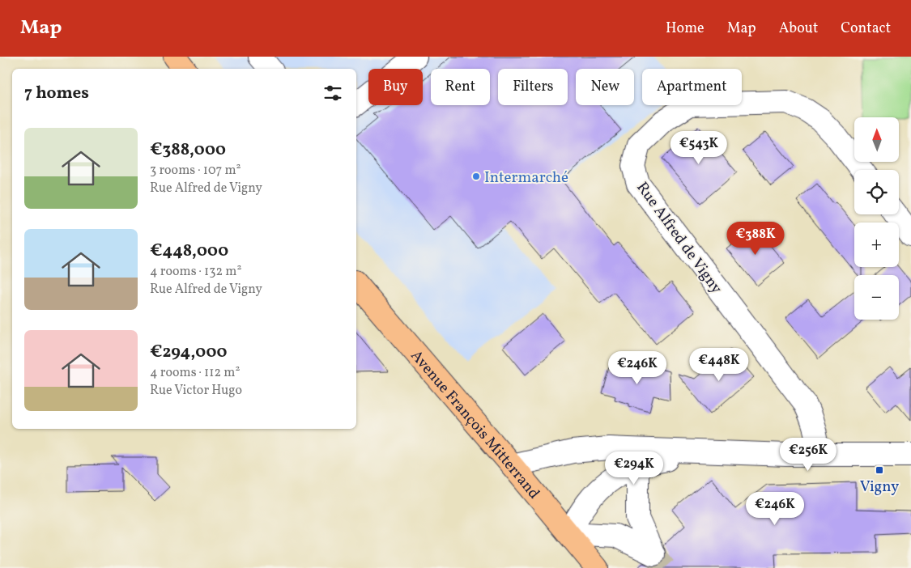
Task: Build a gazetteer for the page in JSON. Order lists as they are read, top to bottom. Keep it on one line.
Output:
{"streets":{"main road":["Avenue François Mitterrand"],"street":["Rue Alfred de Vigny"]},"places":{"other":["Intermarché"],"transit":["Vigny"]},"north":"top","page":{"header":"Map","nav":["Home","Map","About","Contact"],"chip":["Buy","Rent","Filters","New","Apartment"],"heading":"7 homes","map_buttons":["+","−"],"list":[{"name":"€388,000","note":"3 rooms · 107 m² · Rue Alfred de Vigny"},{"name":"€448,000","note":"4 rooms · 132 m² · Rue Alfred de Vigny"},{"name":"€294,000","note":"4 rooms · 112 m² · Rue Victor Hugo"}],"price":["€543K","€388K","€448K","€246K","€256K","€294K","€246K"]}}
